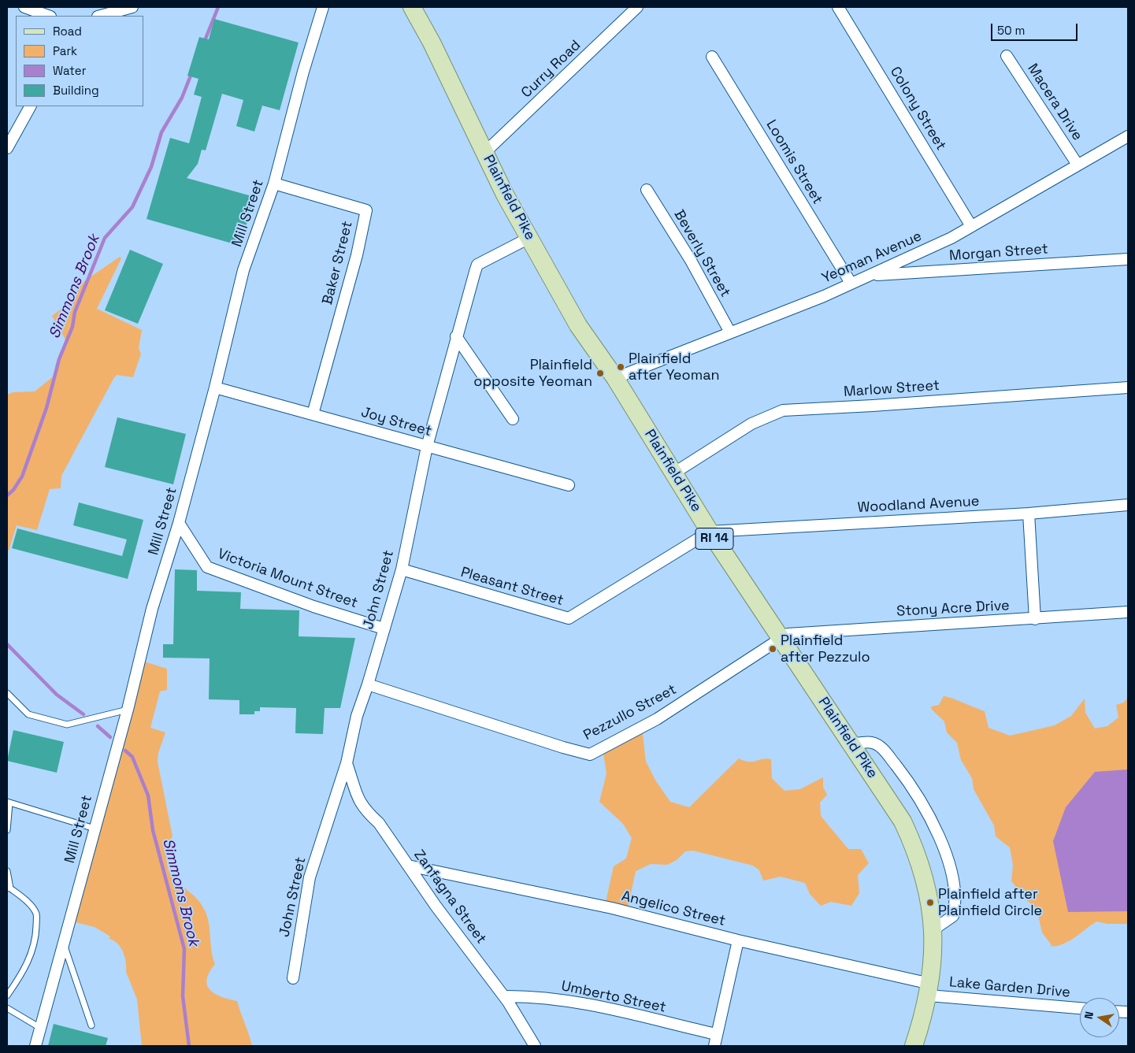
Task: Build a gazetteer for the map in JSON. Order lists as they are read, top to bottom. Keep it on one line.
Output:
{"streets":{"main road":["Plainfield Pike","RI 14"],"street":["Curry Road","Macera Drive","Colony Street","Loomis Street","Mill Street","Morgan Street","Beverly Street","Yeoman Avenue","Baker Street","Marlow Street","Joy Street","Woodland Avenue","Victoria Mount Street","Pleasant Street","John Street","Stony Acre Drive","Pezzullo Street","Zanfagna Street","Angelico Street","Lake Garden Drive","Umberto Street"]},"crossings":[["Curry Road","Plainfield Pike"],["Macera Drive","Yeoman Avenue"],["Colony Street","Yeoman Avenue"],["Loomis Street","Yeoman Avenue"],["Plainfield Pike","Yeoman Avenue"],["Plainfield Pike","Marlow Street"],["Plainfield Pike","Woodland Avenue"],["Plainfield Pike","Pleasant Street"],["Plainfield Pike","John Street"],["Plainfield Pike","Stony Acre Drive"],["Plainfield Pike","Pezzullo Street"],["Plainfield Pike","Angelico Street"],["Plainfield Pike","Lake Garden Drive"],["Mill Street","Baker Street"],["Mill Street","Joy Street"],["Mill Street","Victoria Mount Street"],["Morgan Street","Yeoman Avenue"],["Beverly Street","Yeoman Avenue"],["Baker Street","Joy Street"],["Joy Street","John Street"],["Woodland Avenue","Pleasant Street"],["Victoria Mount Street","John Street"],["Pleasant Street","John Street"],["John Street","Pezzullo Street"],["John Street","Zanfagna Street"],["Stony Acre Drive","Pezzullo Street"],["Zanfagna Street","Angelico Street"],["Zanfagna Street","Umberto Street"],["Angelico Street","Lake Garden Drive"]],"water":["Simmons Brook"],"places":["Plainfield after Yeoman","Plainfield opposite Yeoman","Plainfield after Pezzulo","Plainfield after Plainfield Circle"],"legend":["Road","Park","Water","Building"],"scale_bar":"50 m","north":"left"}
